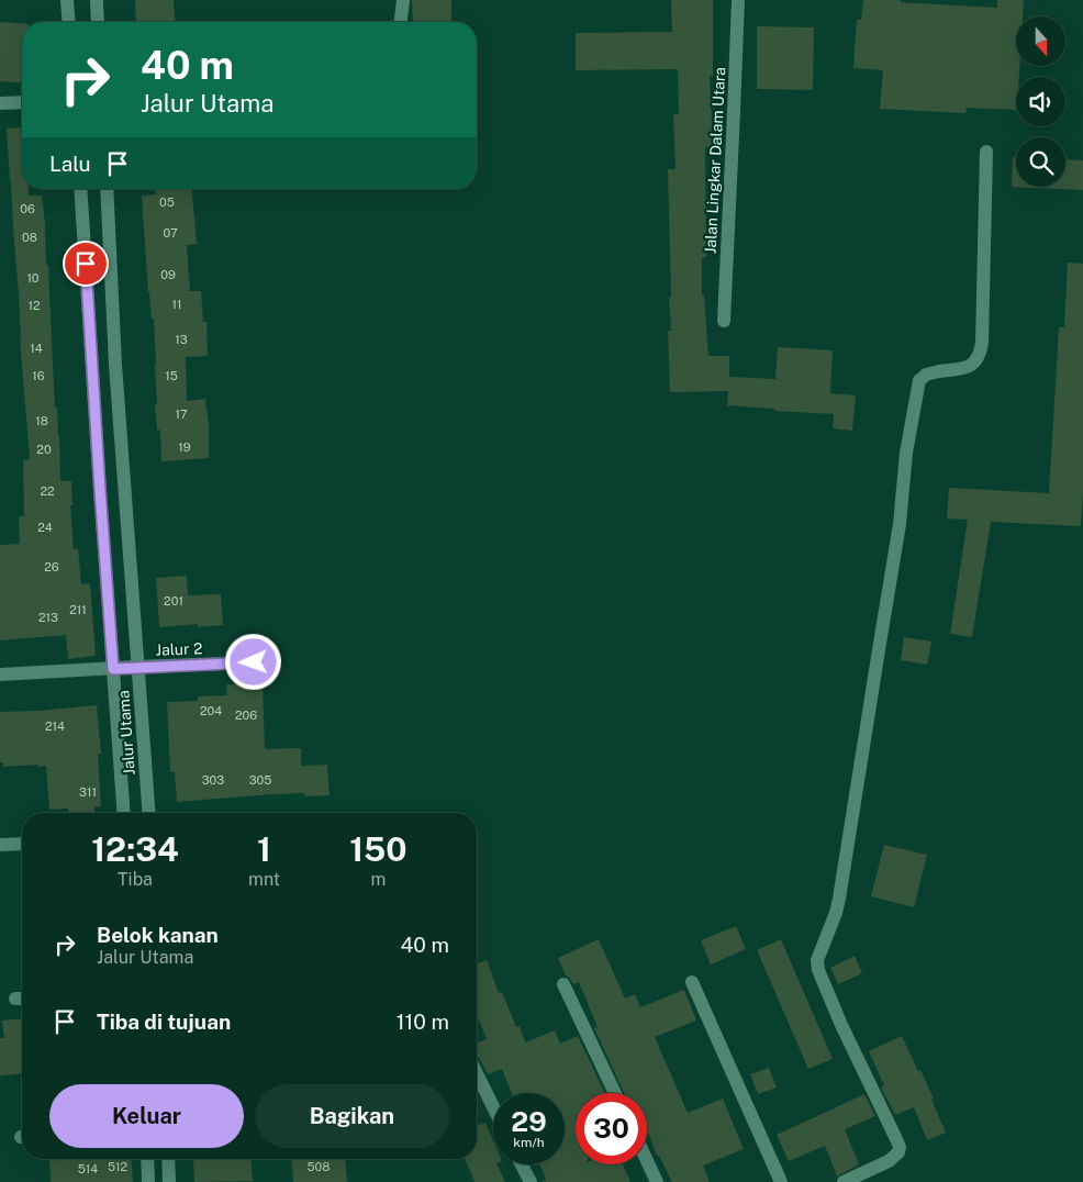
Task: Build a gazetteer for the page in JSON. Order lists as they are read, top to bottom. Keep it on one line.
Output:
{"streets":{"street":["Jalan Lingkar Dalam Utara","Jalur 2","Jalur Utama"]},"crossings":[["Jalur 2","Jalur Utama"]],"house_numbers":["05","06","07","08","09","10","11","12","13","14","16","15","17","18","19","20","22","24","26","201","211","213","204","206","214","303","305","311","512","508","514"],"north":"bottom","page":{"turn":["40 m","Jalur Utama"],"then":"Lalu","eta":["12:34","Tiba","1","mnt","150","m"],"list":[{"name":"Belok kanan","note":"Jalur Utama","value":"40 m"},{"name":"Tiba di tujuan","value":"110 m"}],"buttons":["Keluar","Bagikan"],"speed":"29 km/h","limit":"30"}}
